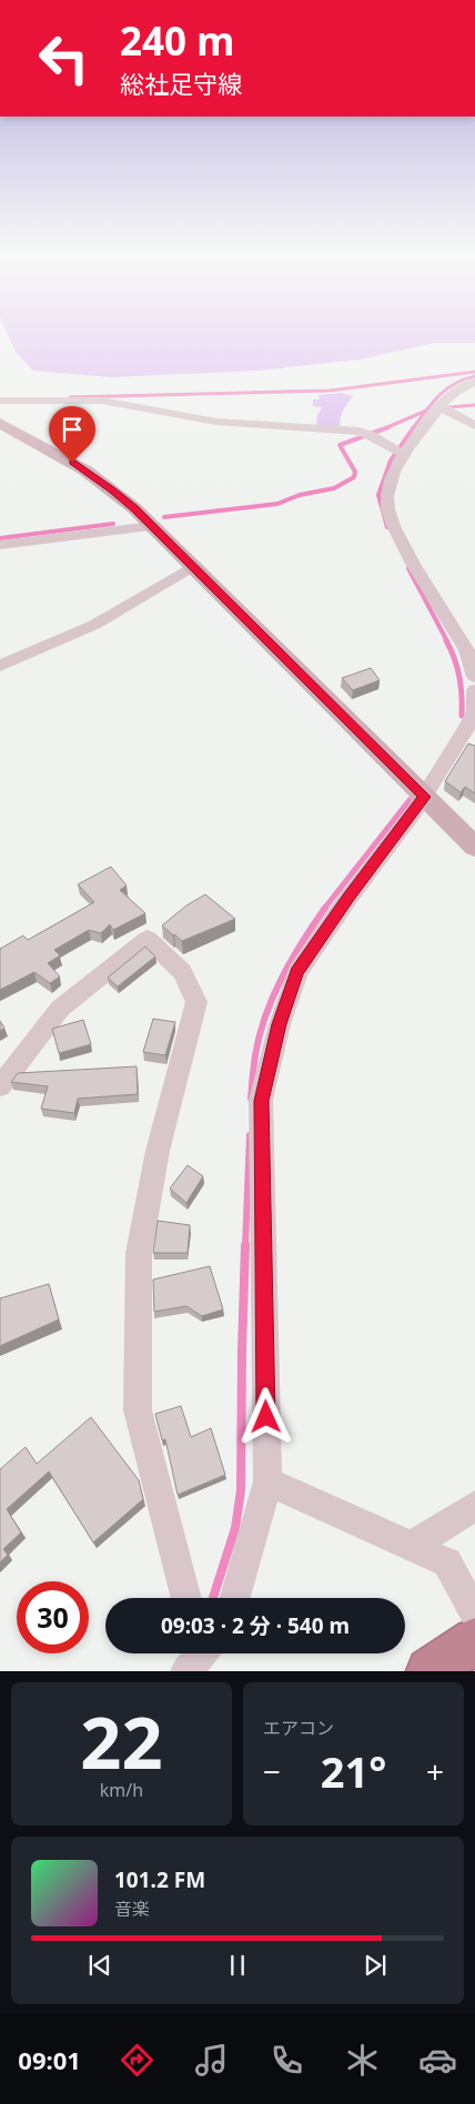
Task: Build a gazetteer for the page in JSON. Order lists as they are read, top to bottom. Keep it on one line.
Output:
{"page":{"turn":["240 m","総社足守線"],"limit":"30","trip":"09:03 · 2 分 · 540 m","tile":[["22","km/h"],"エアコン"],"heat":["−","21°","+"],"song":["101.2 FM","音楽"],"tabs":"09:01"}}
